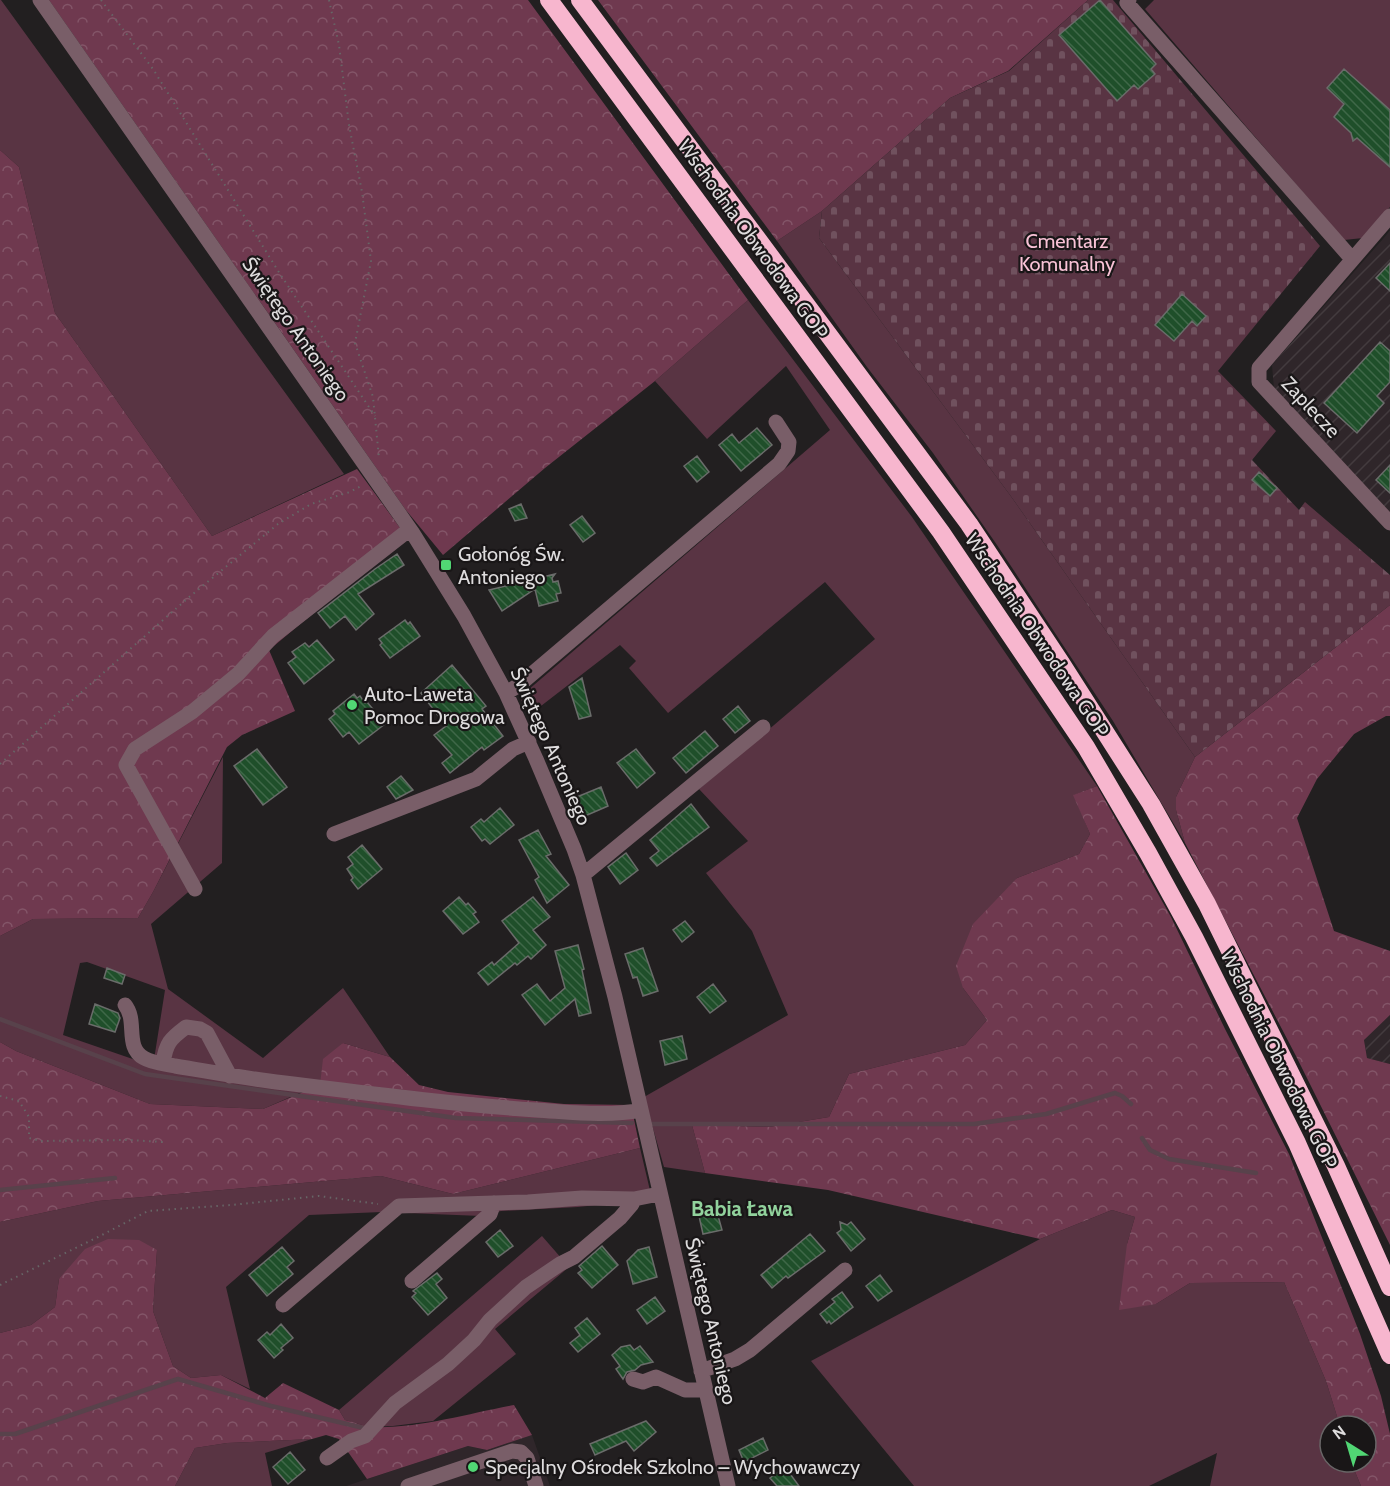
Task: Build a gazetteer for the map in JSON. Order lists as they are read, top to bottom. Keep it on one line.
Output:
{"streets":{"highway":["Wschodnia Obwodowa GOP"],"street":["Świętego Antoniego","Zaplecze"]},"districts":["Babia Ława"],"parks":["Cmentarz Komunalny"],"places":{"transit":["Gołonóg Św. Antoniego"],"other":["Auto-Laweta Pomoc Drogowa","Specjalny Ośrodek Szkolno – Wychowawczy"]},"north":"top left"}
